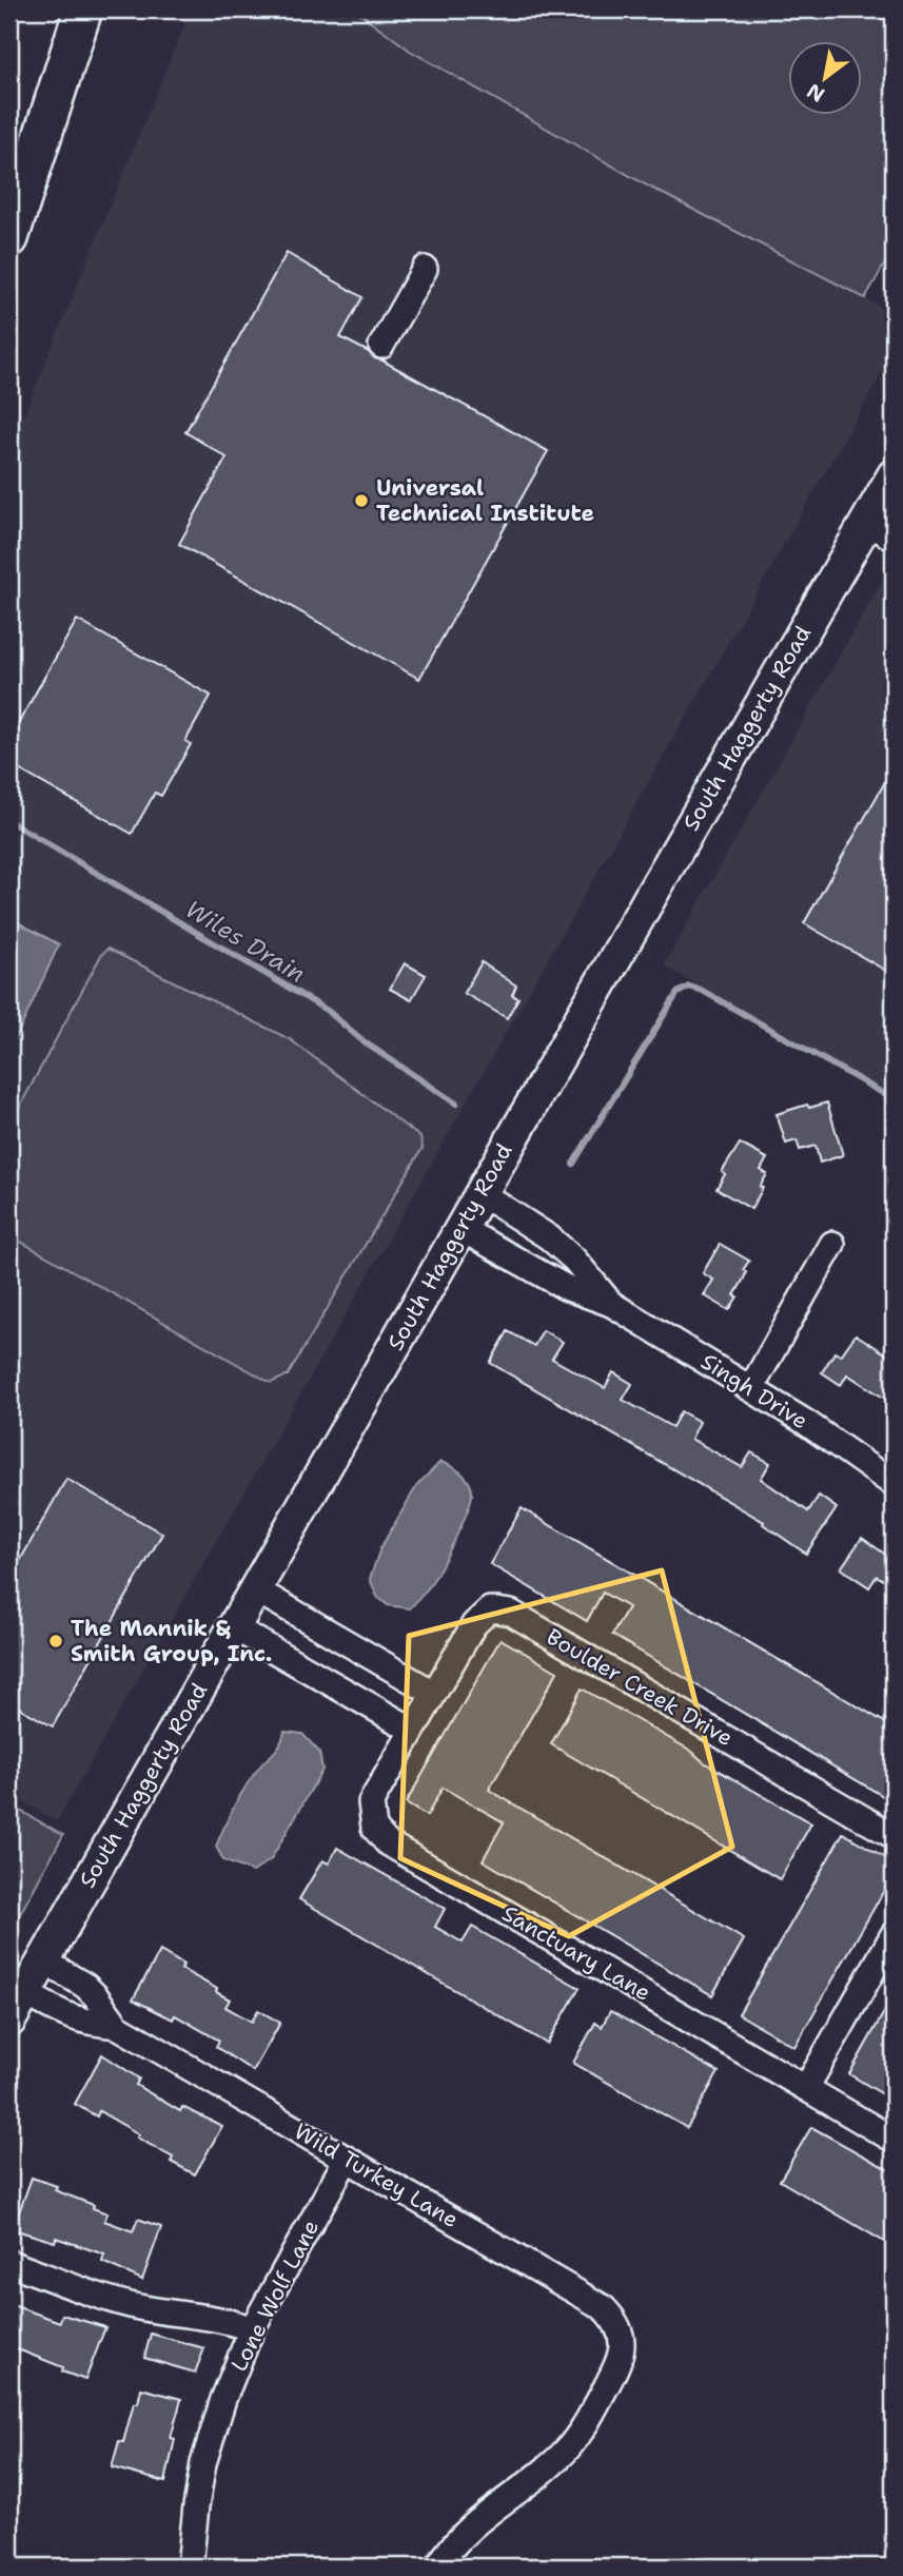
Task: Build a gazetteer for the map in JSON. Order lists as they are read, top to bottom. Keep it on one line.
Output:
{"streets":{"main road":["South Haggerty Road"],"street":["Singh Drive","Boulder Creek Drive","Sanctuary Lane","Wild Turkey Lane","Lone Wolf Lane"]},"crossings":[["South Haggerty Road","Singh Drive"],["South Haggerty Road","Wild Turkey Lane"],["Boulder Creek Drive","Sanctuary Lane"],["Wild Turkey Lane","Lone Wolf Lane"]],"water":["Wiles Drain"],"places":["Universal Technical Institute","The Mannik & Smith Group, Inc."],"north":"bottom left"}
